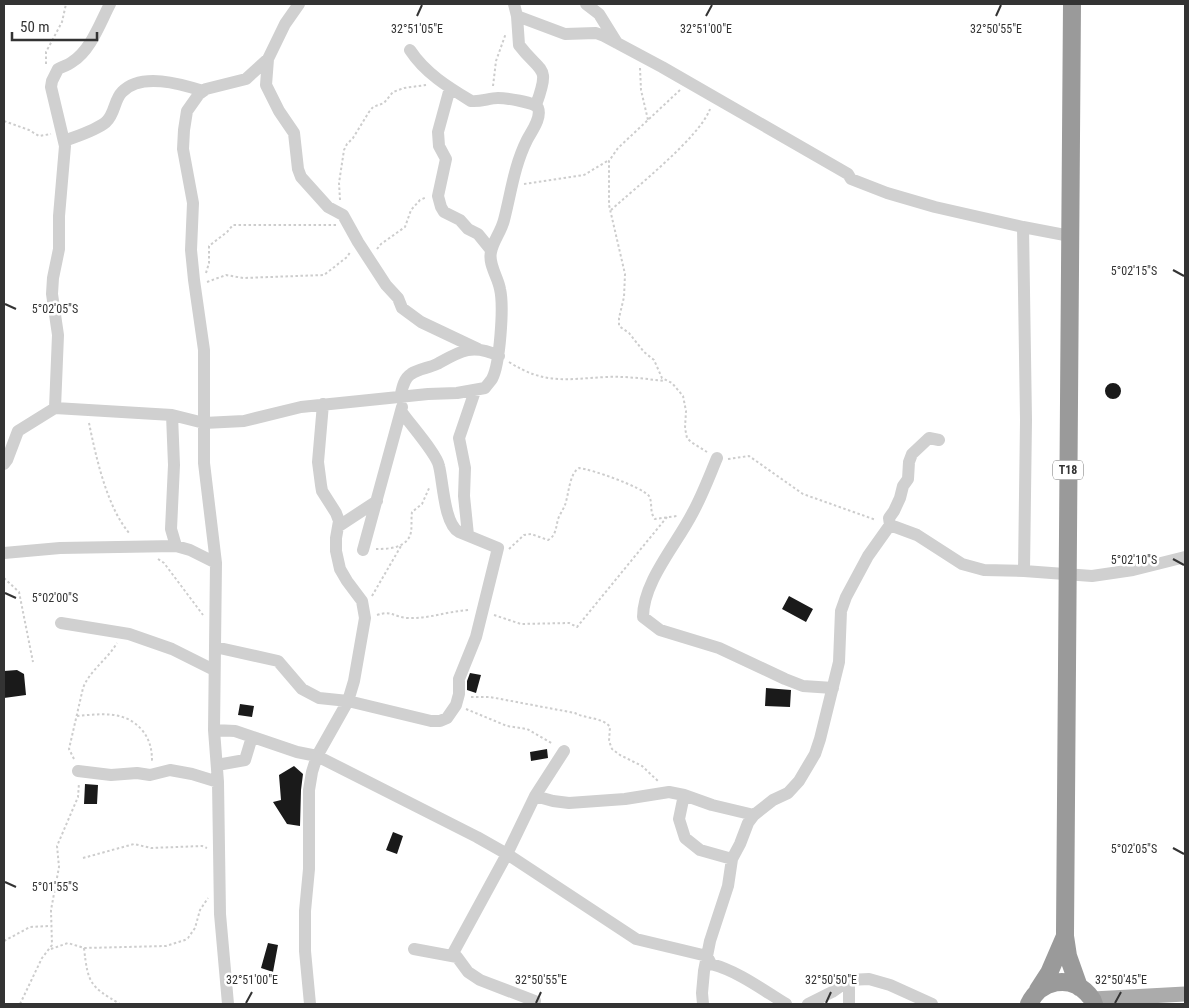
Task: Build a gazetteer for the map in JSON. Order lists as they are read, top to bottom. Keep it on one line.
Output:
{"streets":{"highway":["T18"]},"scale_bar":"50 m","coordinates":["32°51'05\"E","32°51'00\"E","32°50'55\"E","5°02'15\"S","5°02'05\"S","5°02'10\"S","5°02'00\"S","5°01'55\"S","32°50'50\"E","32°50'45\"E"]}
